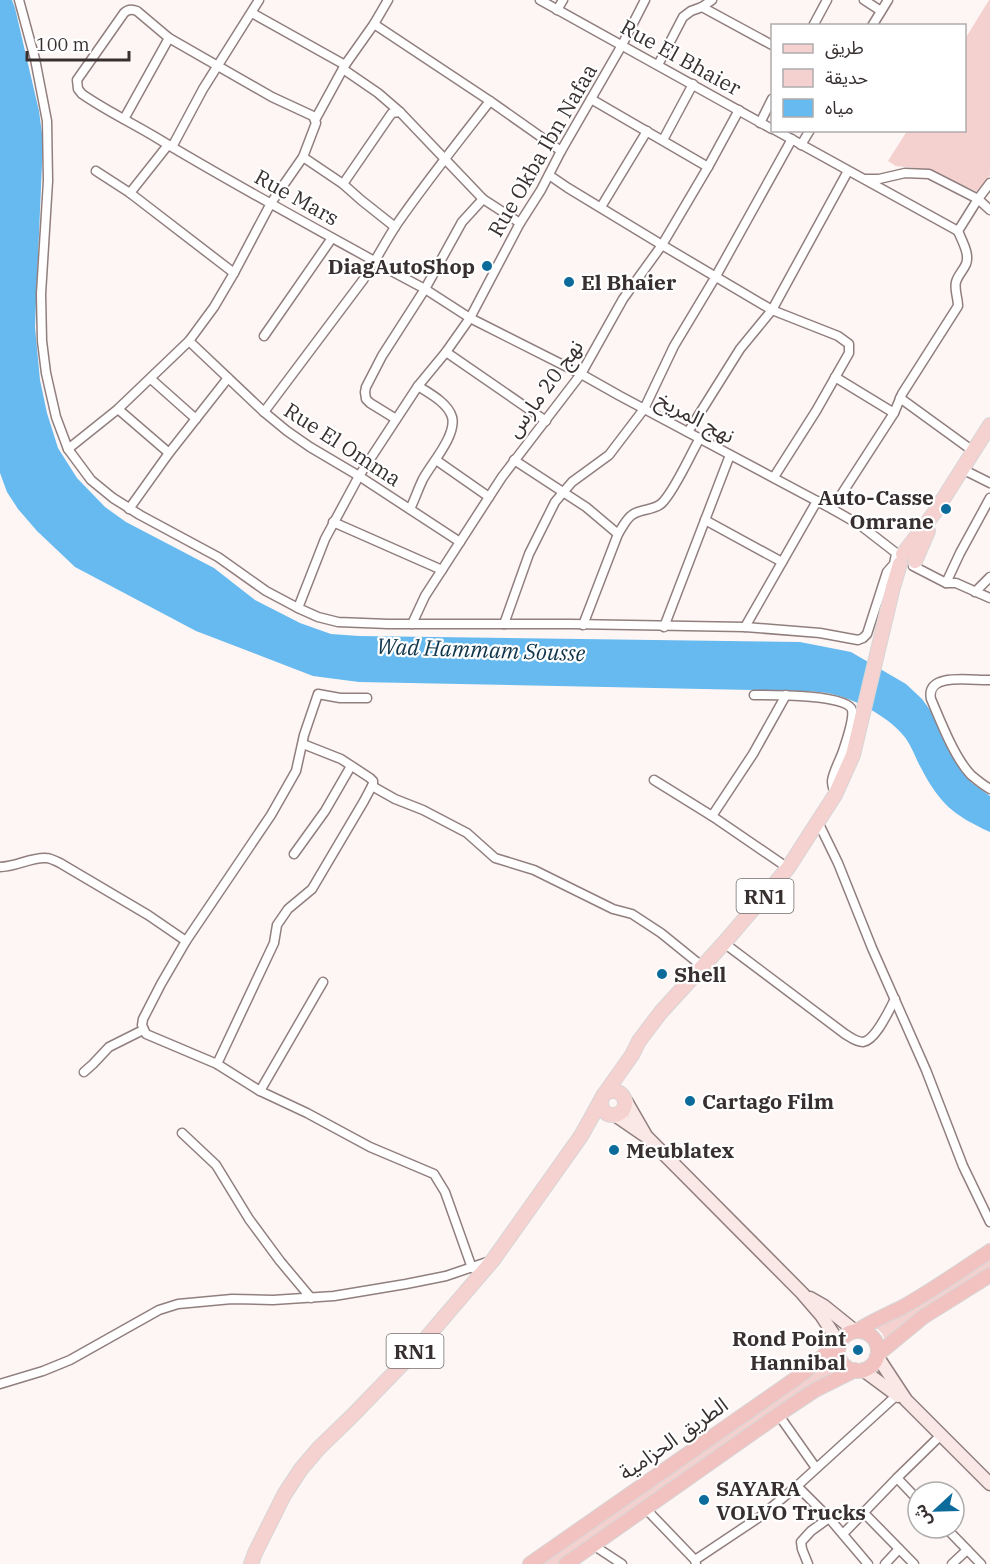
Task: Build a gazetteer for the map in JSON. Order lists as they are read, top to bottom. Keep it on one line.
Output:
{"streets":{"highway":["الطريق الحزامية"],"main road":["RN1"],"street":["Rue El Bhaier","Rue Okba Ibn Nafaa","Rue Mars","نهج 20 مارس","نهج المريخ","Rue El Omma"]},"crossings":[["Rue El Bhaier","Rue Okba Ibn Nafaa"],["Rue El Bhaier","نهج 20 مارس"],["Rue Okba Ibn Nafaa","Rue Mars"],["Rue Okba Ibn Nafaa","نهج المريخ"],["Rue Okba Ibn Nafaa","Rue El Omma"],["Rue Mars","نهج المريخ"],["نهج 20 مارس","نهج المريخ"],["نهج 20 مارس","Rue El Omma"],["نهج المريخ","RN1"]],"water":["Wad Hammam Sousse"],"places":["DiagAutoShop","El Bhaier","Auto-Casse Omrane","Shell","Cartago Film","Meublatex","Rond Point Hannibal","SAYARA VOLVO Trucks"],"legend":["طريق","حديقة","مياه"],"scale_bar":"100 m","north":"left"}
